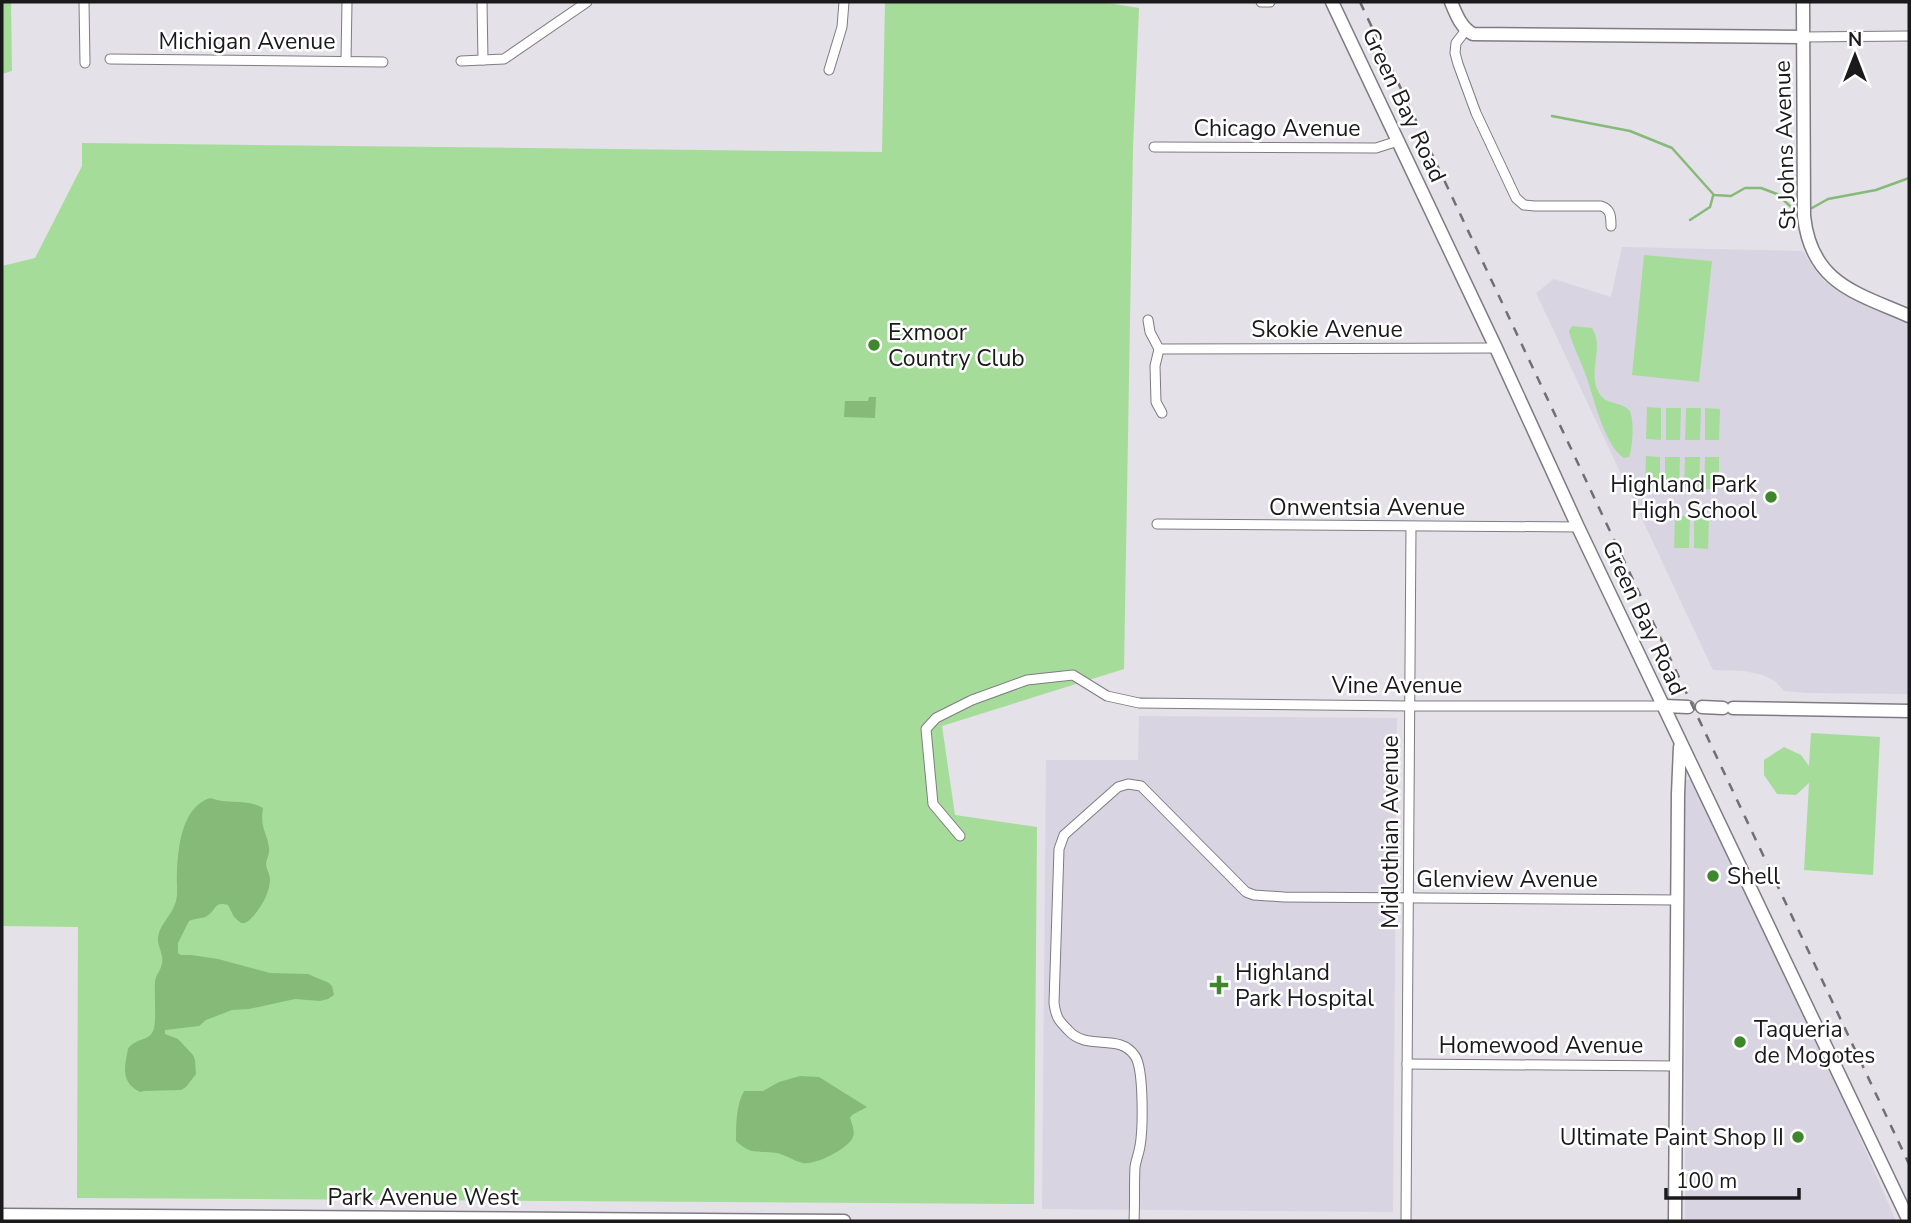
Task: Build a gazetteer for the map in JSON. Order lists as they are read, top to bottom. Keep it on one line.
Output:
{"streets":{"street":["Michigan Avenue","Green Bay Road","Chicago Avenue","St Johns Avenue","Skokie Avenue","Onwentsia Avenue","Vine Avenue","Midlothian Avenue","Glenview Avenue","Homewood Avenue","Park Avenue West"]},"crossings":[["Green Bay Road","Chicago Avenue"],["Green Bay Road","Skokie Avenue"],["Green Bay Road","Onwentsia Avenue"],["Green Bay Road","Vine Avenue"],["Green Bay Road","Glenview Avenue"],["Green Bay Road","Homewood Avenue"],["Onwentsia Avenue","Midlothian Avenue"],["Vine Avenue","Midlothian Avenue"],["Midlothian Avenue","Glenview Avenue"],["Midlothian Avenue","Homewood Avenue"]],"places":{"other":["Exmoor Country Club","Highland Park High School","Shell","Taqueria de Mogotes","Ultimate Paint Shop II"],"health":["Highland Park Hospital"]},"scale_bar":"100 m","north":"top"}
